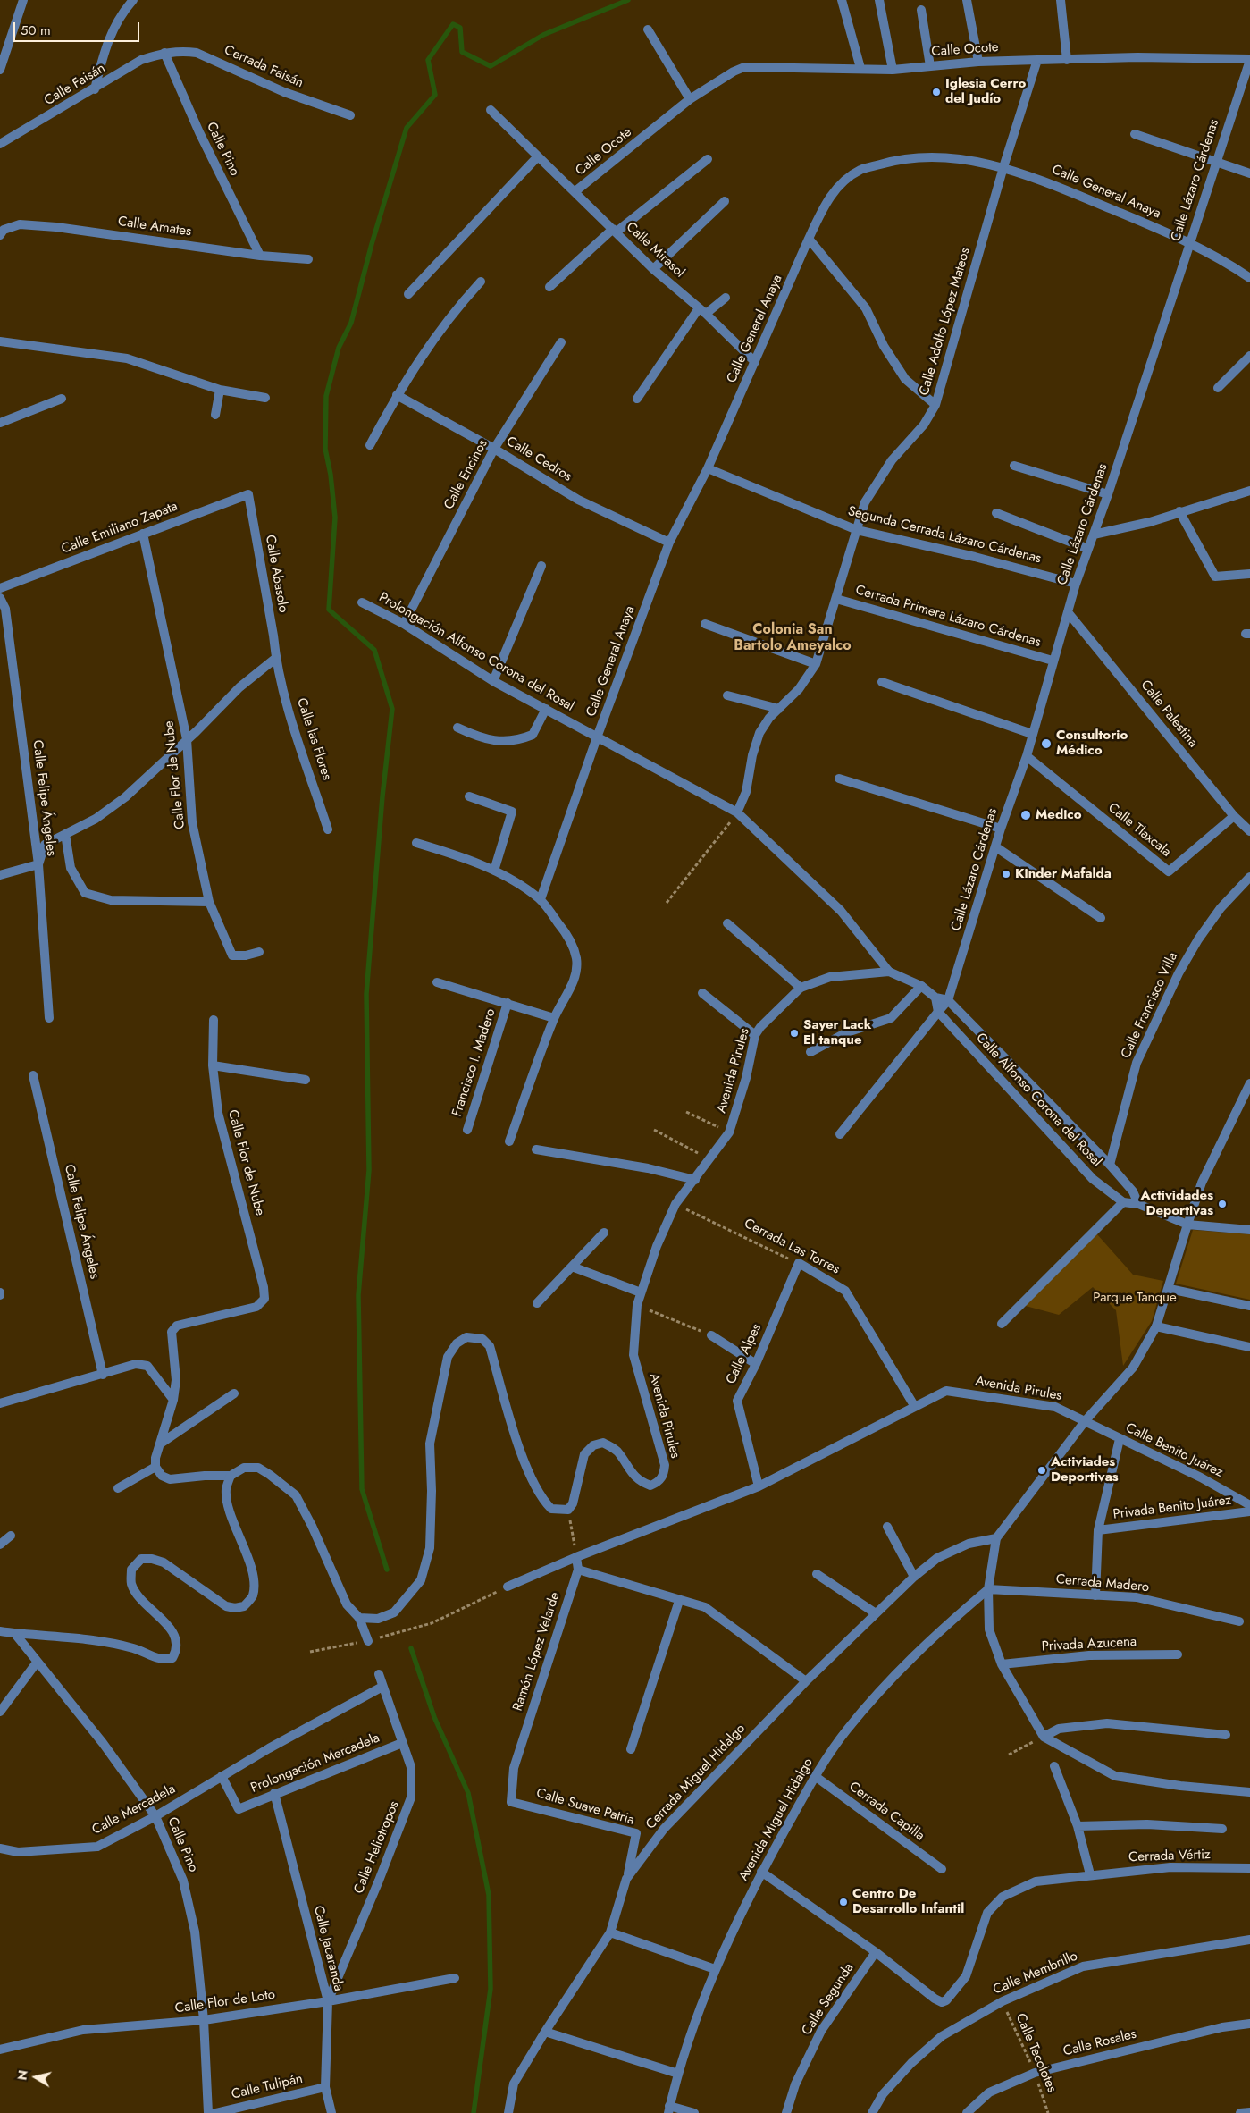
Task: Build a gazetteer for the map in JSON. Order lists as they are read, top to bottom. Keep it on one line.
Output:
{"streets":{"street":["Calle Ocote","Cerrada Faisán","Calle Faisán","Calle Pino","Calle Lázaro Cárdenas","Calle General Anaya","Calle Amates","Calle Mirasol","Calle Adolfo López Mateos","Calle Cedros","Calle Encinos","Calle Emiliano Zapata","Segunda Cerrada Lázaro Cárdenas","Calle Abasolo","Cerrada Primera Lázaro Cárdenas","Prolongación Alfonso Corona del Rosal","Calle Palestina","Calle las Flores","Calle Flor de Nube","Calle Felipe Ángeles","Calle Tlaxcala","Calle Francisco Villa","Francisco I. Madero","Avenida Pirules","Calle Alfonso Corona del Rosal","Cerrada Las Torres","Calle Alpes","Calle Benito Juárez","Privada Benito Juárez","Cerrada Madero","Privada Azucena","Ramón López Velarde","Prolongación Mercadela","Cerrada Miguel Hidalgo","Calle Suave Patria","Calle Mercadela","Cerrada Capilla","Avenida Miguel Hidalgo","Calle Heliotropos","Cerrada Vértiz","Calle Jacaranda","Calle Membrillo","Calle Segunda","Calle Flor de Loto","Calle Rosales","Calle Tulipán"],"path":["Calle Tecolotes"]},"crossings":[["Calle Ocote","Calle Lázaro Cárdenas"],["Calle Ocote","Calle Mirasol"],["Calle Ocote","Calle Adolfo López Mateos"],["Cerrada Faisán","Calle Faisán"],["Cerrada Faisán","Calle Pino"],["Calle Faisán","Calle Pino"],["Calle Pino","Calle Amates"],["Calle Pino","Calle Mercadela"],["Calle Pino","Calle Flor de Loto"],["Calle Lázaro Cárdenas","Calle General Anaya"],["Calle Lázaro Cárdenas","Segunda Cerrada Lázaro Cárdenas"],["Calle Lázaro Cárdenas","Cerrada Primera Lázaro Cárdenas"],["Calle Lázaro Cárdenas","Calle Palestina"],["Calle Lázaro Cárdenas","Calle Tlaxcala"],["Calle Lázaro Cárdenas","Calle Alfonso Corona del Rosal"],["Calle General Anaya","Calle Mirasol"],["Calle General Anaya","Calle Adolfo López Mateos"],["Calle General Anaya","Calle Cedros"],["Calle General Anaya","Segunda Cerrada Lázaro Cárdenas"],["Calle General Anaya","Prolongación Alfonso Corona del Rosal"],["Calle Adolfo López Mateos","Segunda Cerrada Lázaro Cárdenas"],["Calle Adolfo López Mateos","Cerrada Primera Lázaro Cárdenas"],["Calle Adolfo López Mateos","Prolongación Alfonso Corona del Rosal"],["Calle Cedros","Calle Encinos"],["Calle Encinos","Prolongación Alfonso Corona del Rosal"],["Calle Emiliano Zapata","Calle Abasolo"],["Calle Emiliano Zapata","Calle Flor de Nube"],["Calle Abasolo","Calle las Flores"],["Prolongación Alfonso Corona del Rosal","Avenida Pirules"],["Calle Palestina","Calle Tlaxcala"],["Calle Francisco Villa","Calle Alfonso Corona del Rosal"],["Avenida Pirules","Cerrada Las Torres"],["Avenida Pirules","Calle Alpes"],["Avenida Pirules","Calle Benito Juárez"],["Avenida Pirules","Ramón López Velarde"],["Cerrada Las Torres","Calle Alpes"],["Cerrada Madero","Avenida Miguel Hidalgo"],["Ramón López Velarde","Calle Suave Patria"],["Prolongación Mercadela","Calle Mercadela"],["Prolongación Mercadela","Calle Heliotropos"],["Prolongación Mercadela","Calle Jacaranda"],["Cerrada Miguel Hidalgo","Calle Suave Patria"],["Calle Mercadela","Calle Heliotropos"],["Cerrada Capilla","Avenida Miguel Hidalgo"],["Calle Heliotropos","Calle Jacaranda"],["Calle Heliotropos","Calle Flor de Loto"],["Cerrada Vértiz","Calle Segunda"],["Calle Jacaranda","Calle Flor de Loto"],["Calle Jacaranda","Calle Tulipán"],["Calle Membrillo","Calle Tecolotes"],["Calle Rosales","Calle Tecolotes"]],"districts":["Colonia San Bartolo Ameyalco"],"parks":["Parque Tanque"],"places":["Iglesia Cerro del Judío","Consultorio Médico","Medico","Kinder Mafalda","Sayer Lack El tanque","Actividades Deportivas","Activiades Deportivas","Centro De Desarrollo Infantil"],"scale_bar":"50 m","north":"left"}
